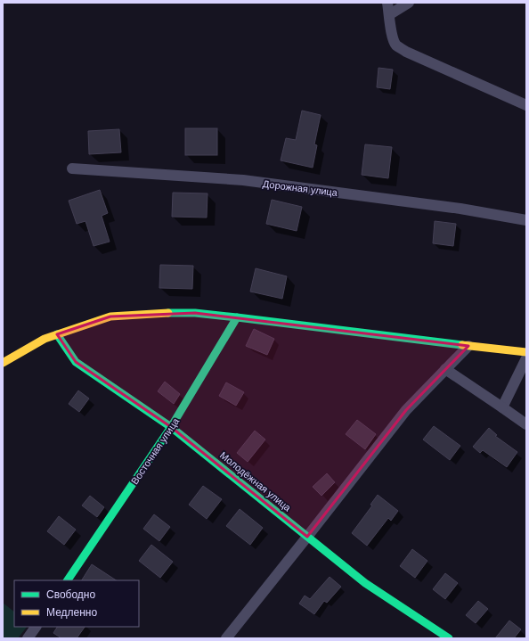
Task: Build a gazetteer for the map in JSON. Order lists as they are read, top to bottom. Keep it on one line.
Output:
{"streets":{"street":["Дорожная улица","Восточная улица","Молодёжная улица"]},"crossings":[["Восточная улица","Молодёжная улица"]],"legend":["Свободно","Медленно"]}
